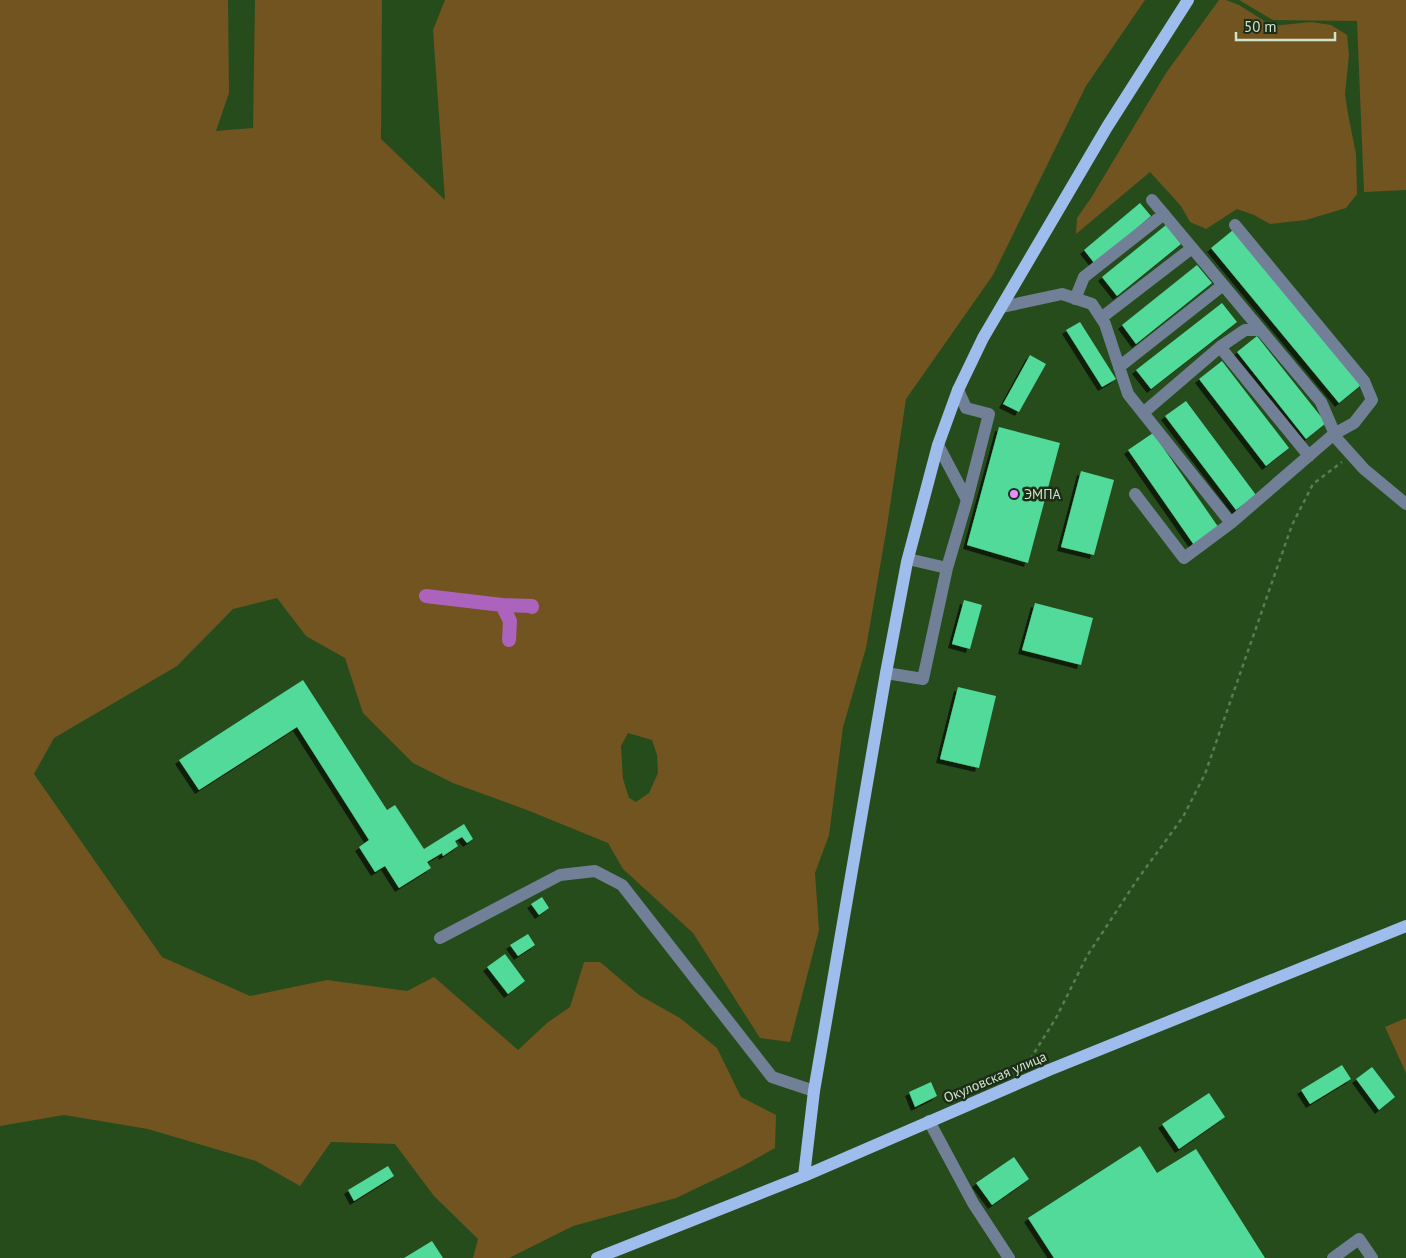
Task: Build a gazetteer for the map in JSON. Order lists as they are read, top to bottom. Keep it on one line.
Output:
{"streets":{"main road":["Окуловская улица"]},"places":["ЭМПА"],"scale_bar":"50 m"}
